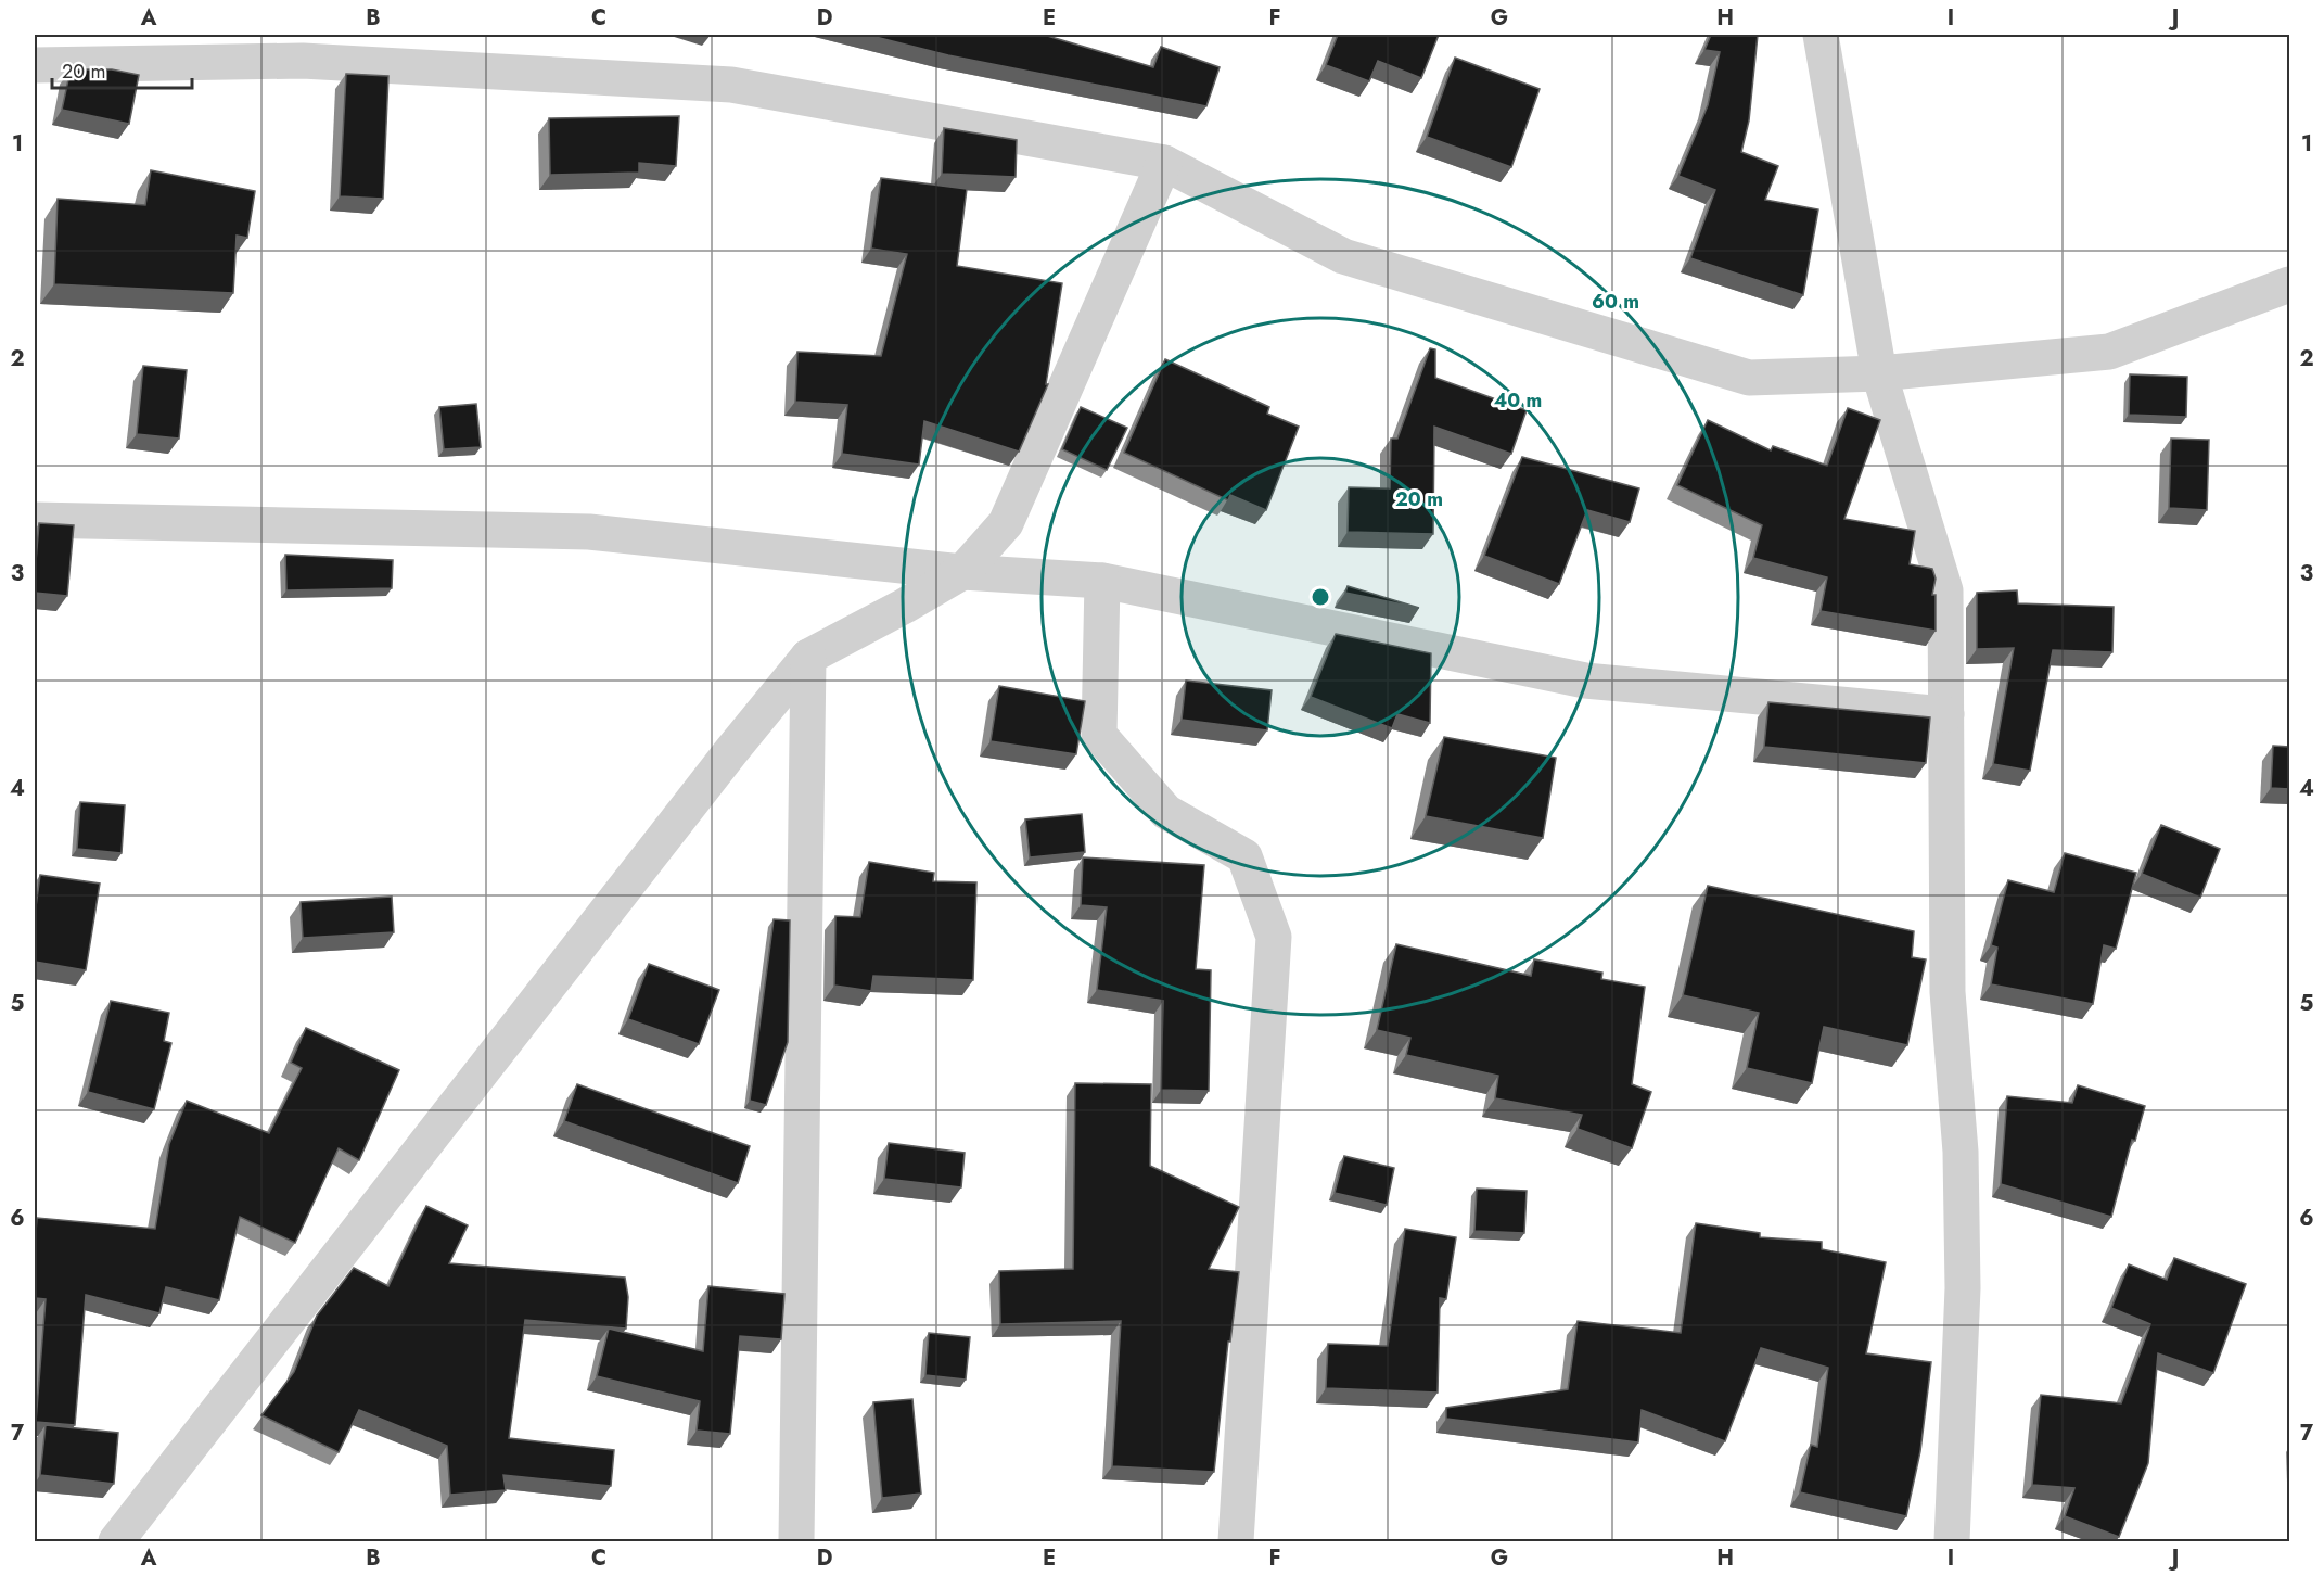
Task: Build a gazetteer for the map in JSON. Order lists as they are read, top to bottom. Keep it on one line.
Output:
{"scale_bar":"20 m","grid":{"columns":["A","B","C","D","E","F","G","H","I","J"],"rows":["1","2","3","4","5","6","7"]},"rings":["60 m","40 m","20 m"]}
